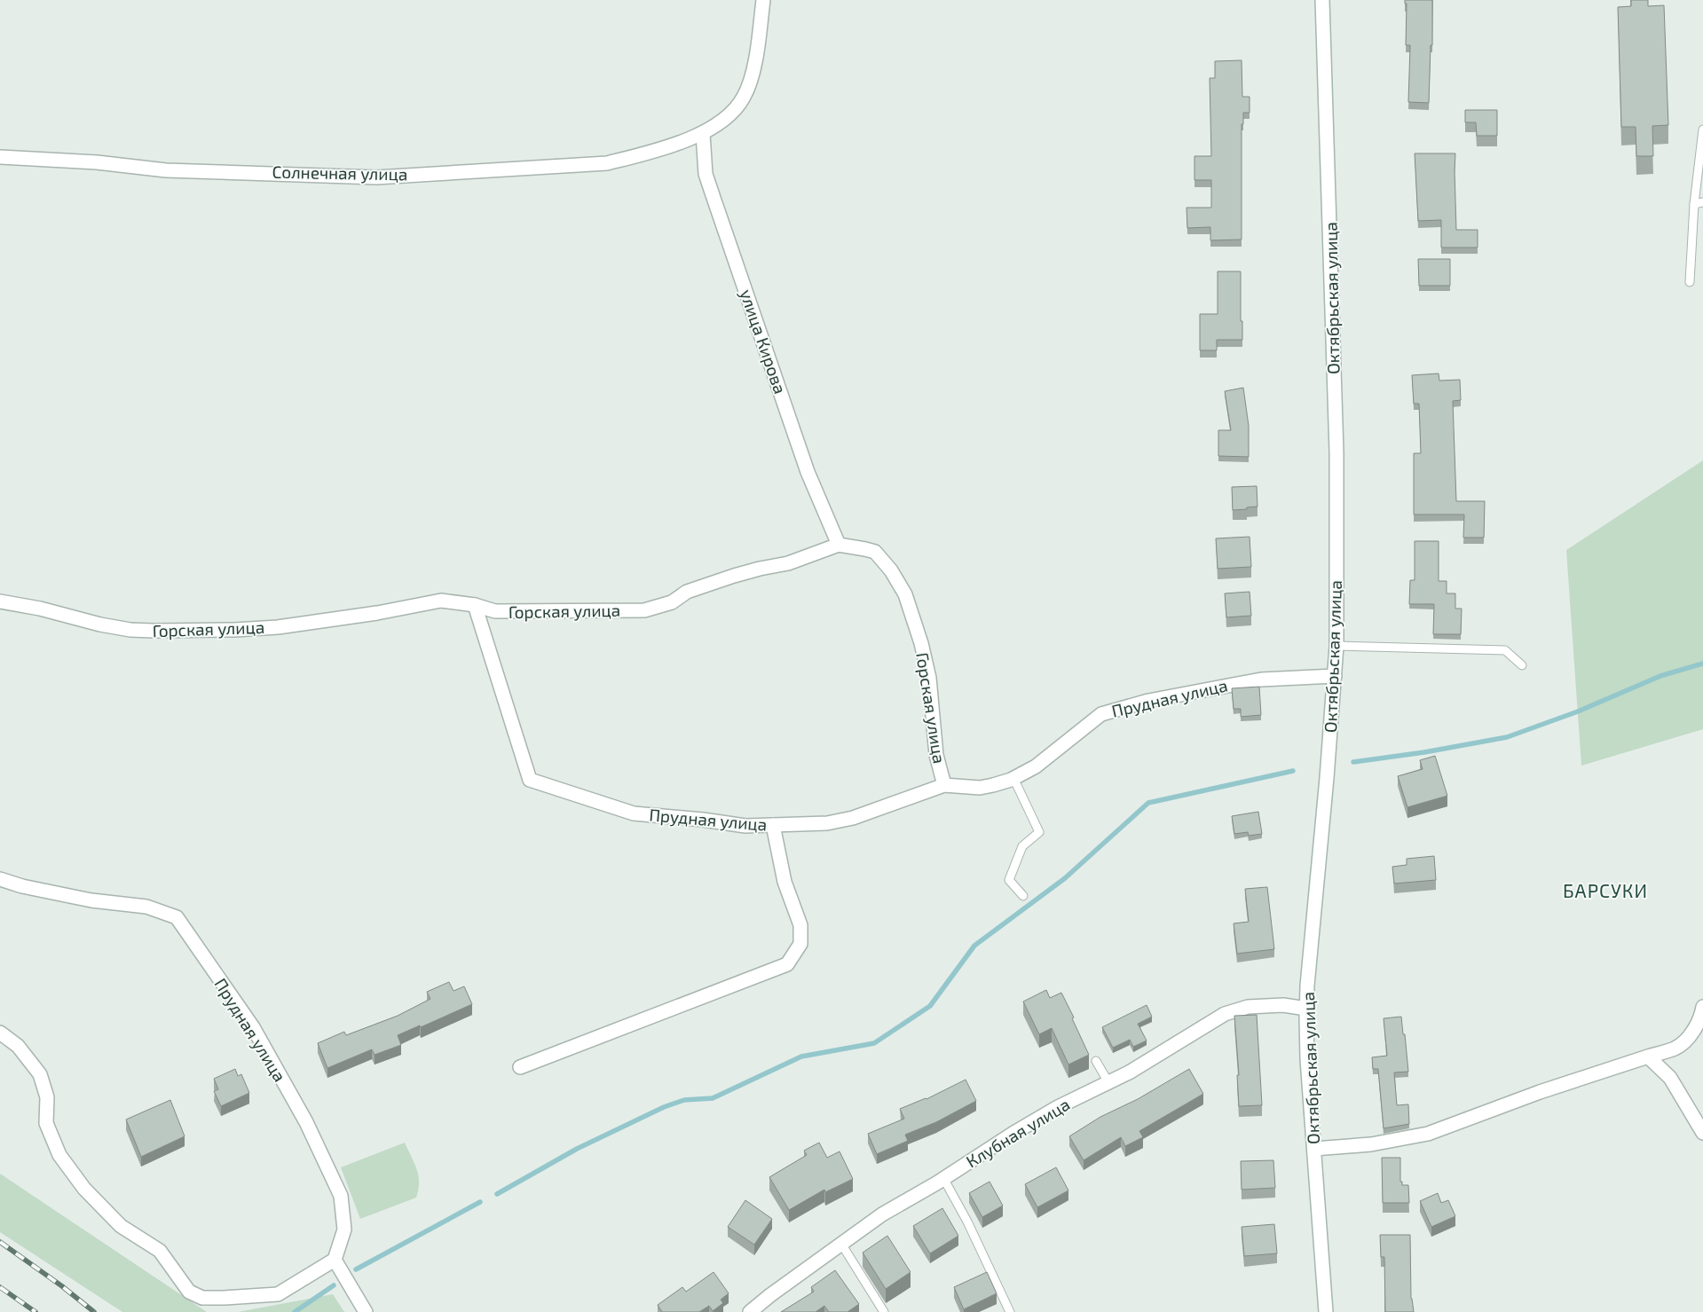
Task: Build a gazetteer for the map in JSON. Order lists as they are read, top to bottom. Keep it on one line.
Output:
{"streets":{"street":["Солнечная улица","Октябрьская улица","улица Кирова","Горская улица","Прудная улица","Клубная улица"]},"crossings":[["Солнечная улица","улица Кирова"],["Октябрьская улица","Прудная улица"],["Октябрьская улица","Клубная улица"],["улица Кирова","Горская улица"],["Горская улица","Прудная улица"]],"districts":["БАРСУКИ"]}
